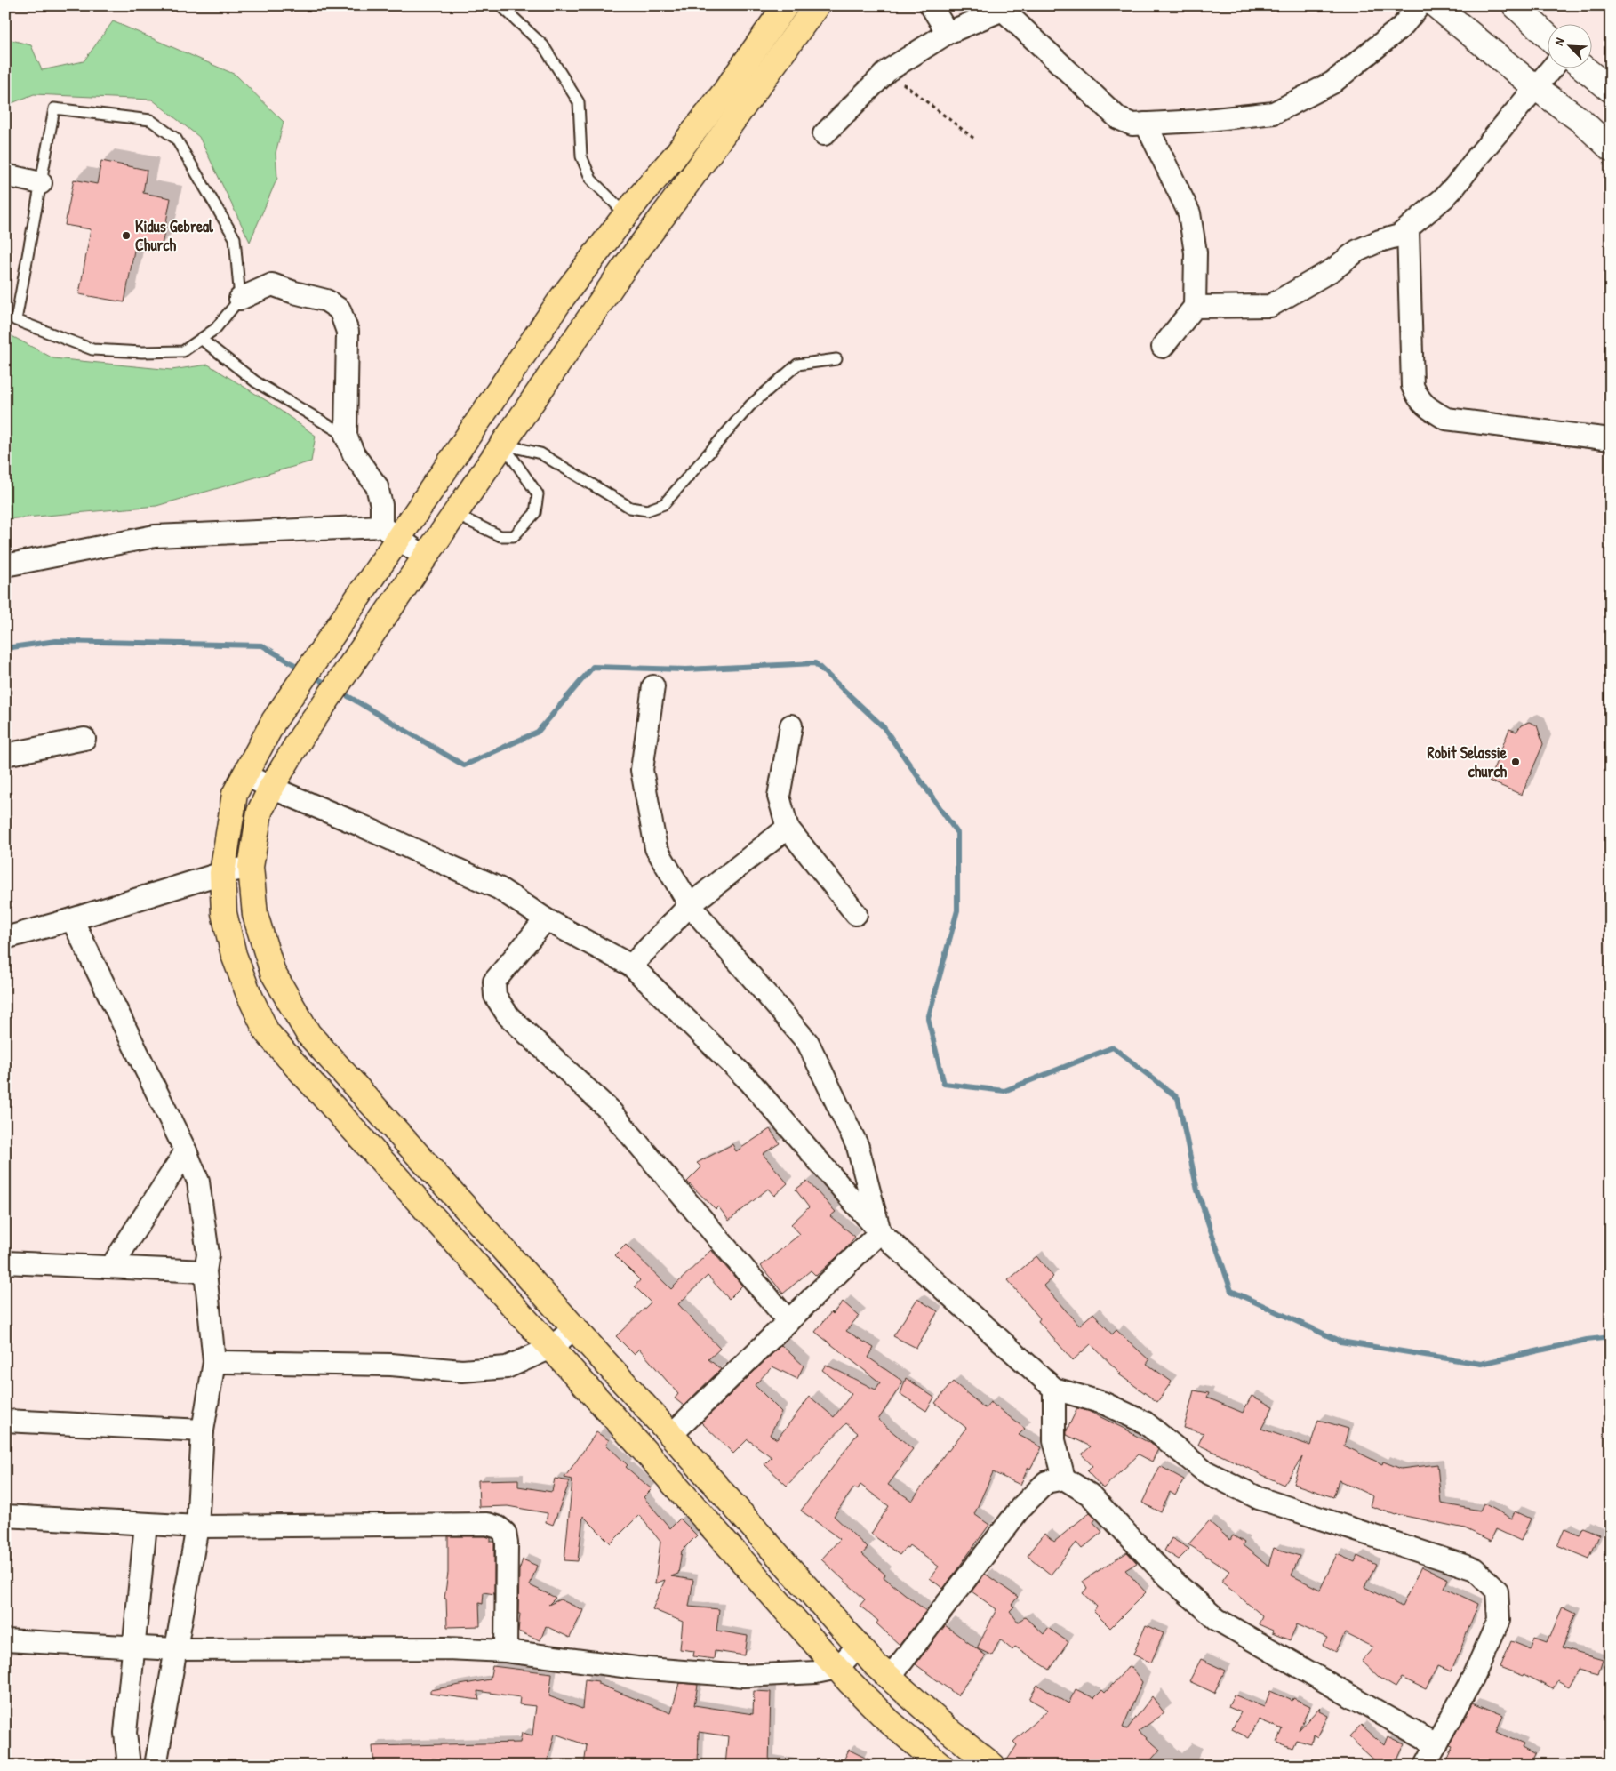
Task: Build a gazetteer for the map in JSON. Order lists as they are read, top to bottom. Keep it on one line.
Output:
{"places":["Kidus Gebreal Church","Robit Selassie church"],"north":"top left"}
